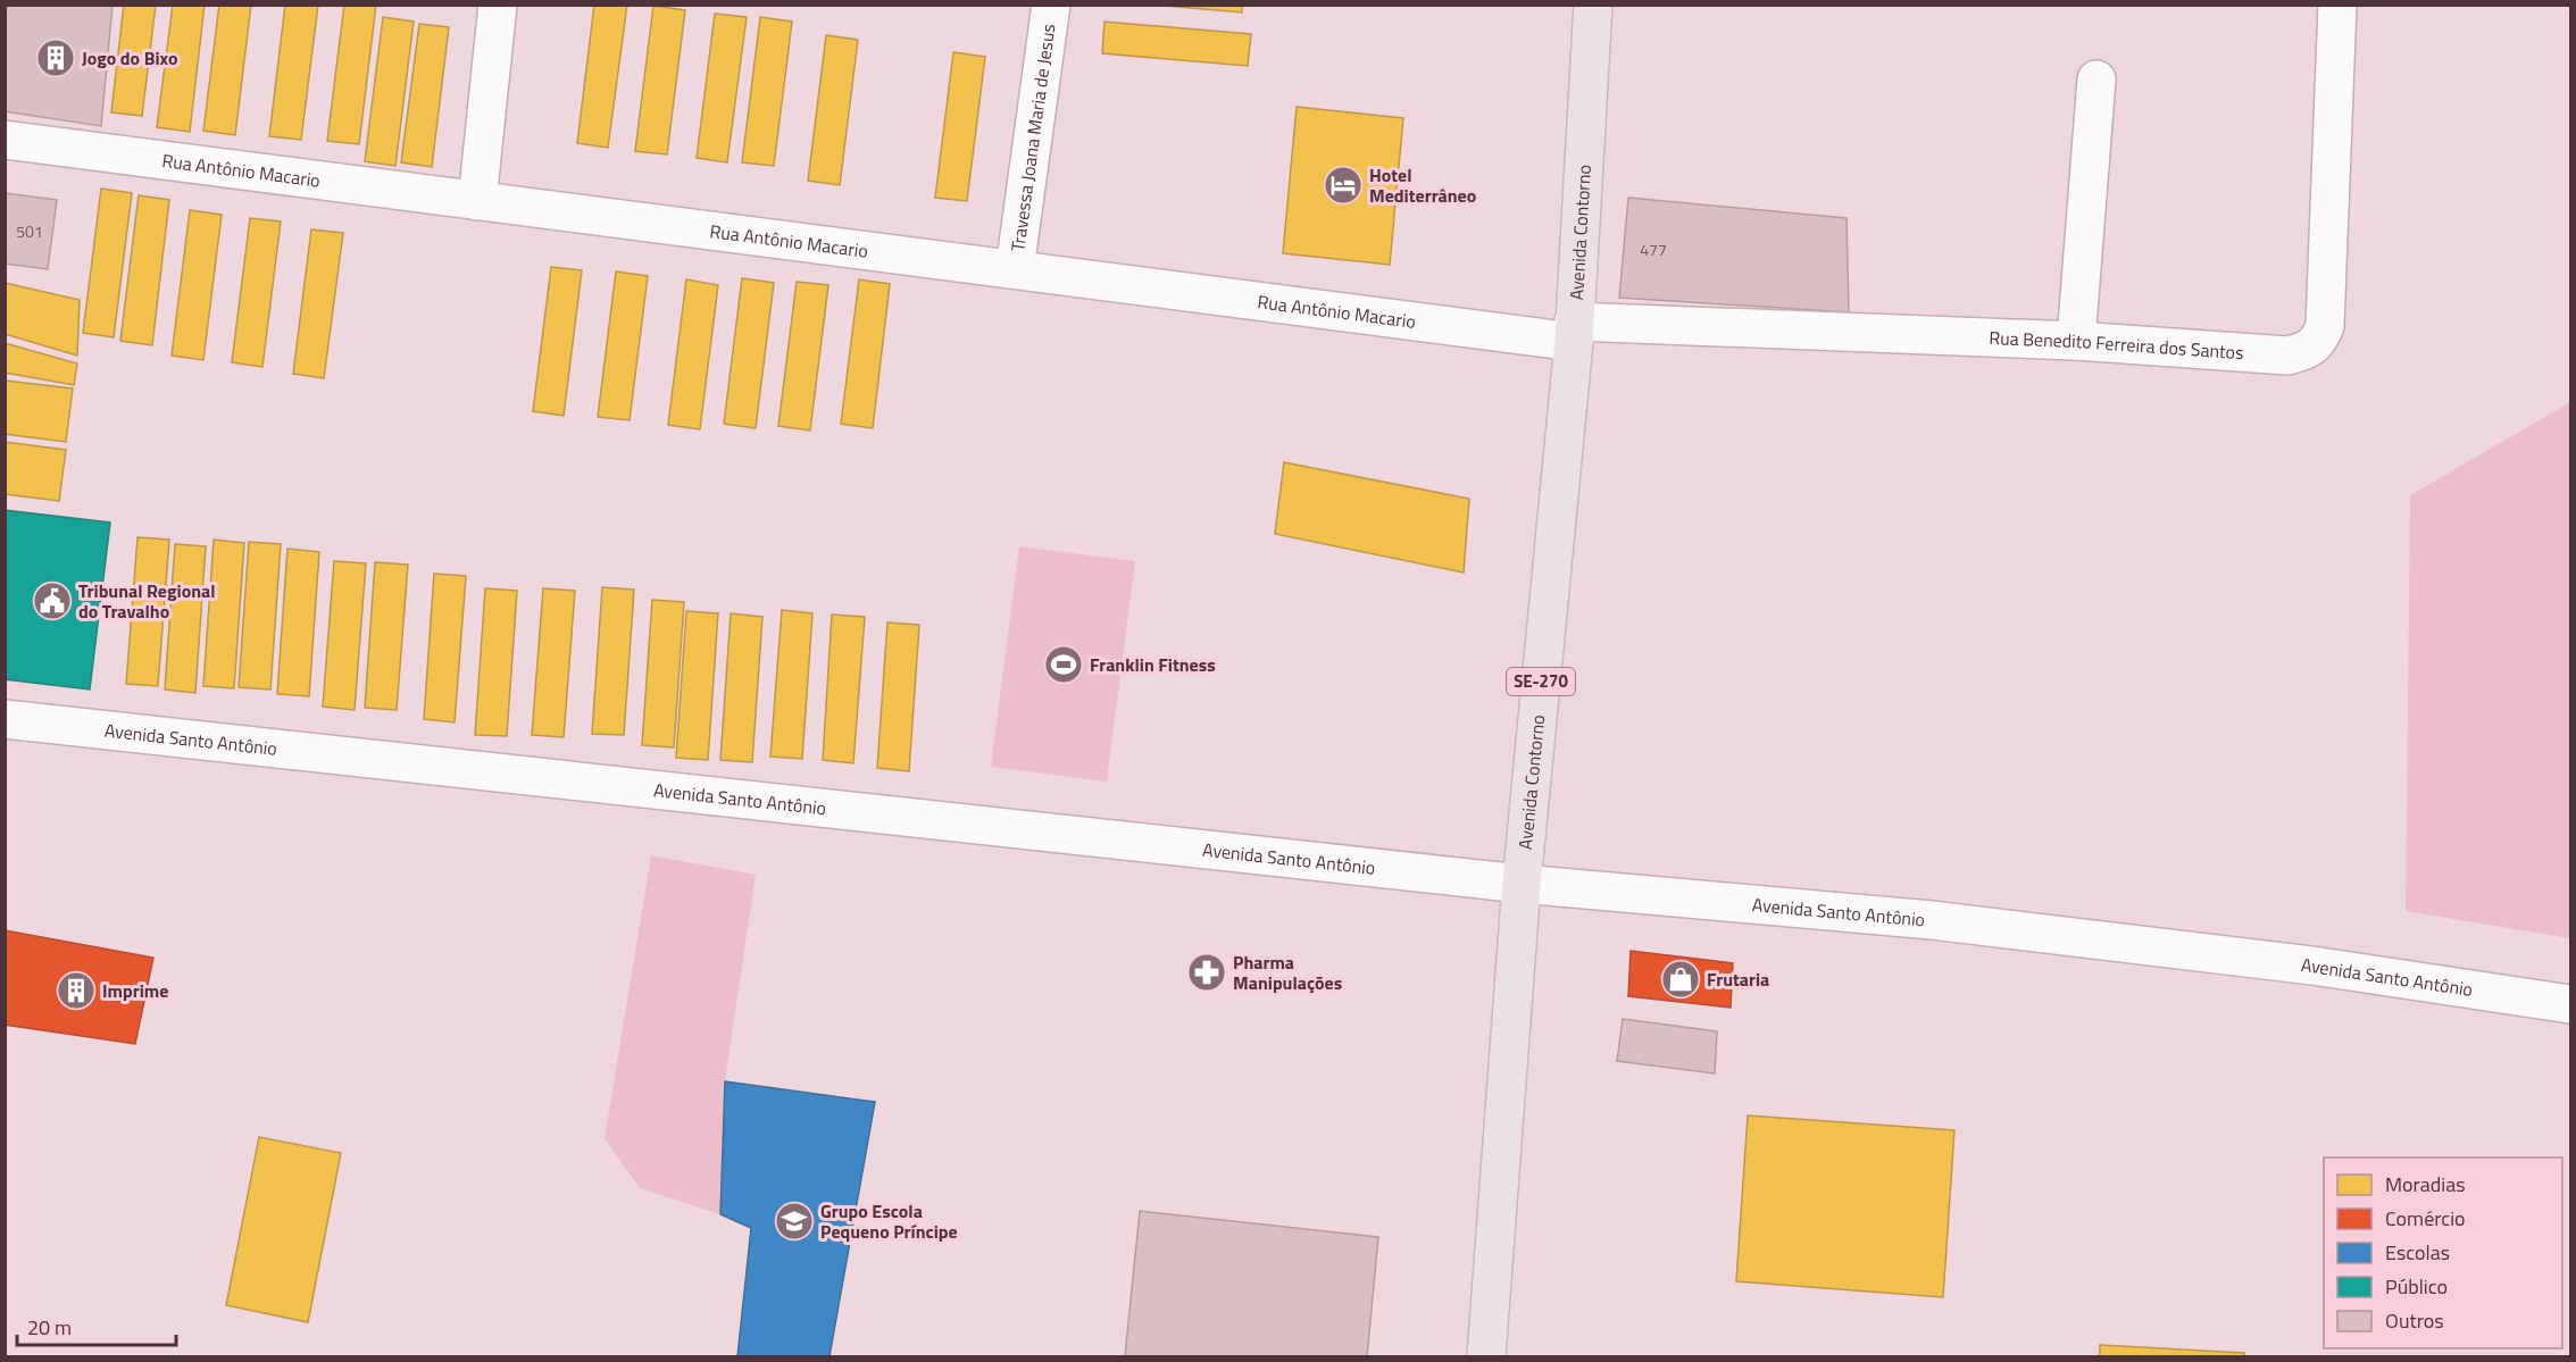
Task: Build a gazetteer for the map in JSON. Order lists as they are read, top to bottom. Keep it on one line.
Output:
{"streets":{"main road":["Avenida Contorno","SE-270"],"street":["Travessa Joana Maria de Jesus","Rua Antônio Macario","Rua Benedito Ferreira dos Santos","Avenida Santo Antônio"]},"crossings":[["Travessa Joana Maria de Jesus","Rua Antônio Macario"],["Rua Antônio Macario","Avenida Contorno"],["Rua Antônio Macario","Rua Benedito Ferreira dos Santos"],["Avenida Contorno","Rua Benedito Ferreira dos Santos"],["Avenida Contorno","Avenida Santo Antônio"]],"places":{"building":["Jogo do Bixo","Imprime"],"hotel":["Hotel Mediterrâneo"],"public building":["Tribunal Regional do Travalho"],"sports":["Franklin Fitness"],"pharmacy":["Pharma Manipulações"],"shop":["Frutaria"],"school or university":["Grupo Escola Pequeno Príncipe"]},"house_numbers":["501","477"],"legend":["Moradias","Comércio","Escolas","Público","Outros"],"scale_bar":"20 m"}
